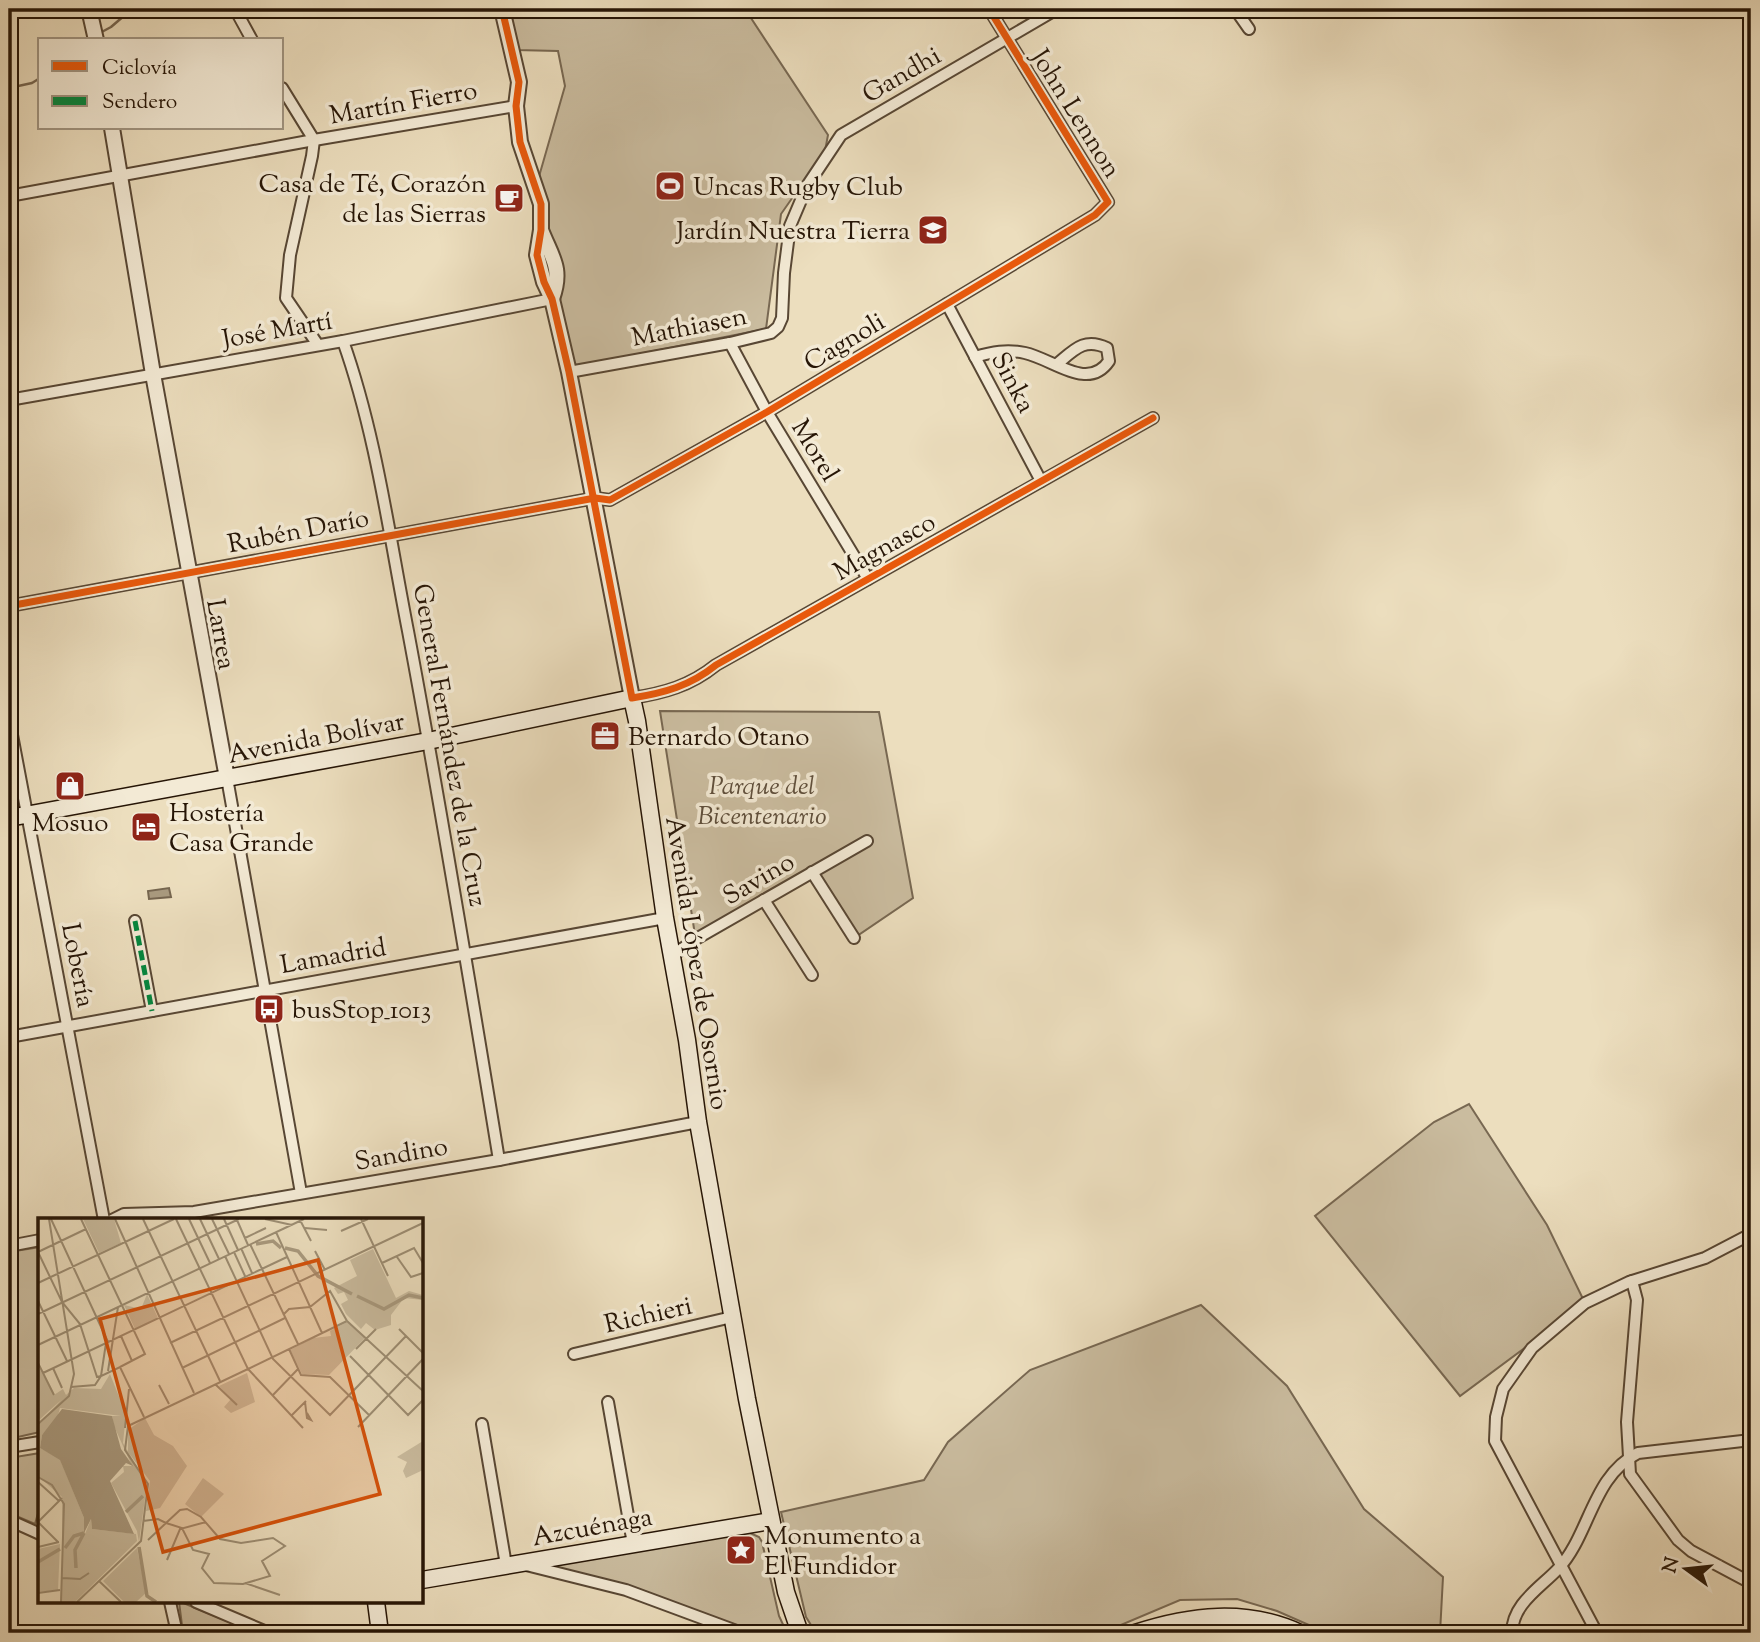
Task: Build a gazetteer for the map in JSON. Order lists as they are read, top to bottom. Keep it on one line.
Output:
{"streets":{"main road":["Avenida Bolívar","Avenida López de Osornio","Azcuénaga"],"street":["Gandhi","Martín Fierro","John Lennon","Mathiasen","José Martí","Cagnoli","Sinka","Morel","Rubén Darío","Magnasco","Larrea","General Fernández de la Cruz","Savino","Lamadrid","Lobería","Sandino","Richieri"]},"crossings":[["Gandhi","John Lennon"],["Gandhi","Mathiasen"],["Martín Fierro","Larrea"],["Martín Fierro","Avenida López de Osornio"],["John Lennon","Cagnoli"],["Mathiasen","Morel"],["Mathiasen","Avenida López de Osornio"],["José Martí","Larrea"],["José Martí","General Fernández de la Cruz"],["José Martí","Avenida López de Osornio"],["Cagnoli","Sinka"],["Cagnoli","Morel"],["Cagnoli","Rubén Darío"],["Cagnoli","Avenida López de Osornio"],["Sinka","Magnasco"],["Morel","Magnasco"],["Rubén Darío","Larrea"],["Rubén Darío","General Fernández de la Cruz"],["Rubén Darío","Avenida López de Osornio"],["Magnasco","Avenida Bolívar"],["Magnasco","Avenida López de Osornio"],["Larrea","Avenida Bolívar"],["Larrea","Lamadrid"],["Larrea","Sandino"],["Avenida Bolívar","General Fernández de la Cruz"],["Avenida Bolívar","Avenida López de Osornio"],["Avenida Bolívar","Lobería"],["General Fernández de la Cruz","Lamadrid"],["General Fernández de la Cruz","Sandino"],["Savino","Avenida López de Osornio"],["Lamadrid","Avenida López de Osornio"],["Lamadrid","Lobería"],["Avenida López de Osornio","Sandino"],["Avenida López de Osornio","Richieri"],["Avenida López de Osornio","Azcuénaga"]],"parks":["Parque del Bicentenario"],"places":{"sports":["Uncas Rugby Club"],"cafe":["Casa de Té, Corazón de las Sierras"],"school or university":["Jardín Nuestra Tierra"],"office":["Bernardo Otano"],"shop":["Mosuo"],"hotel":["Hostería Casa Grande"],"bus stop":["busStop_1013"],"place":["Monumento a El Fundidor"]},"legend":["Ciclovía","Sendero"],"north":"left"}
